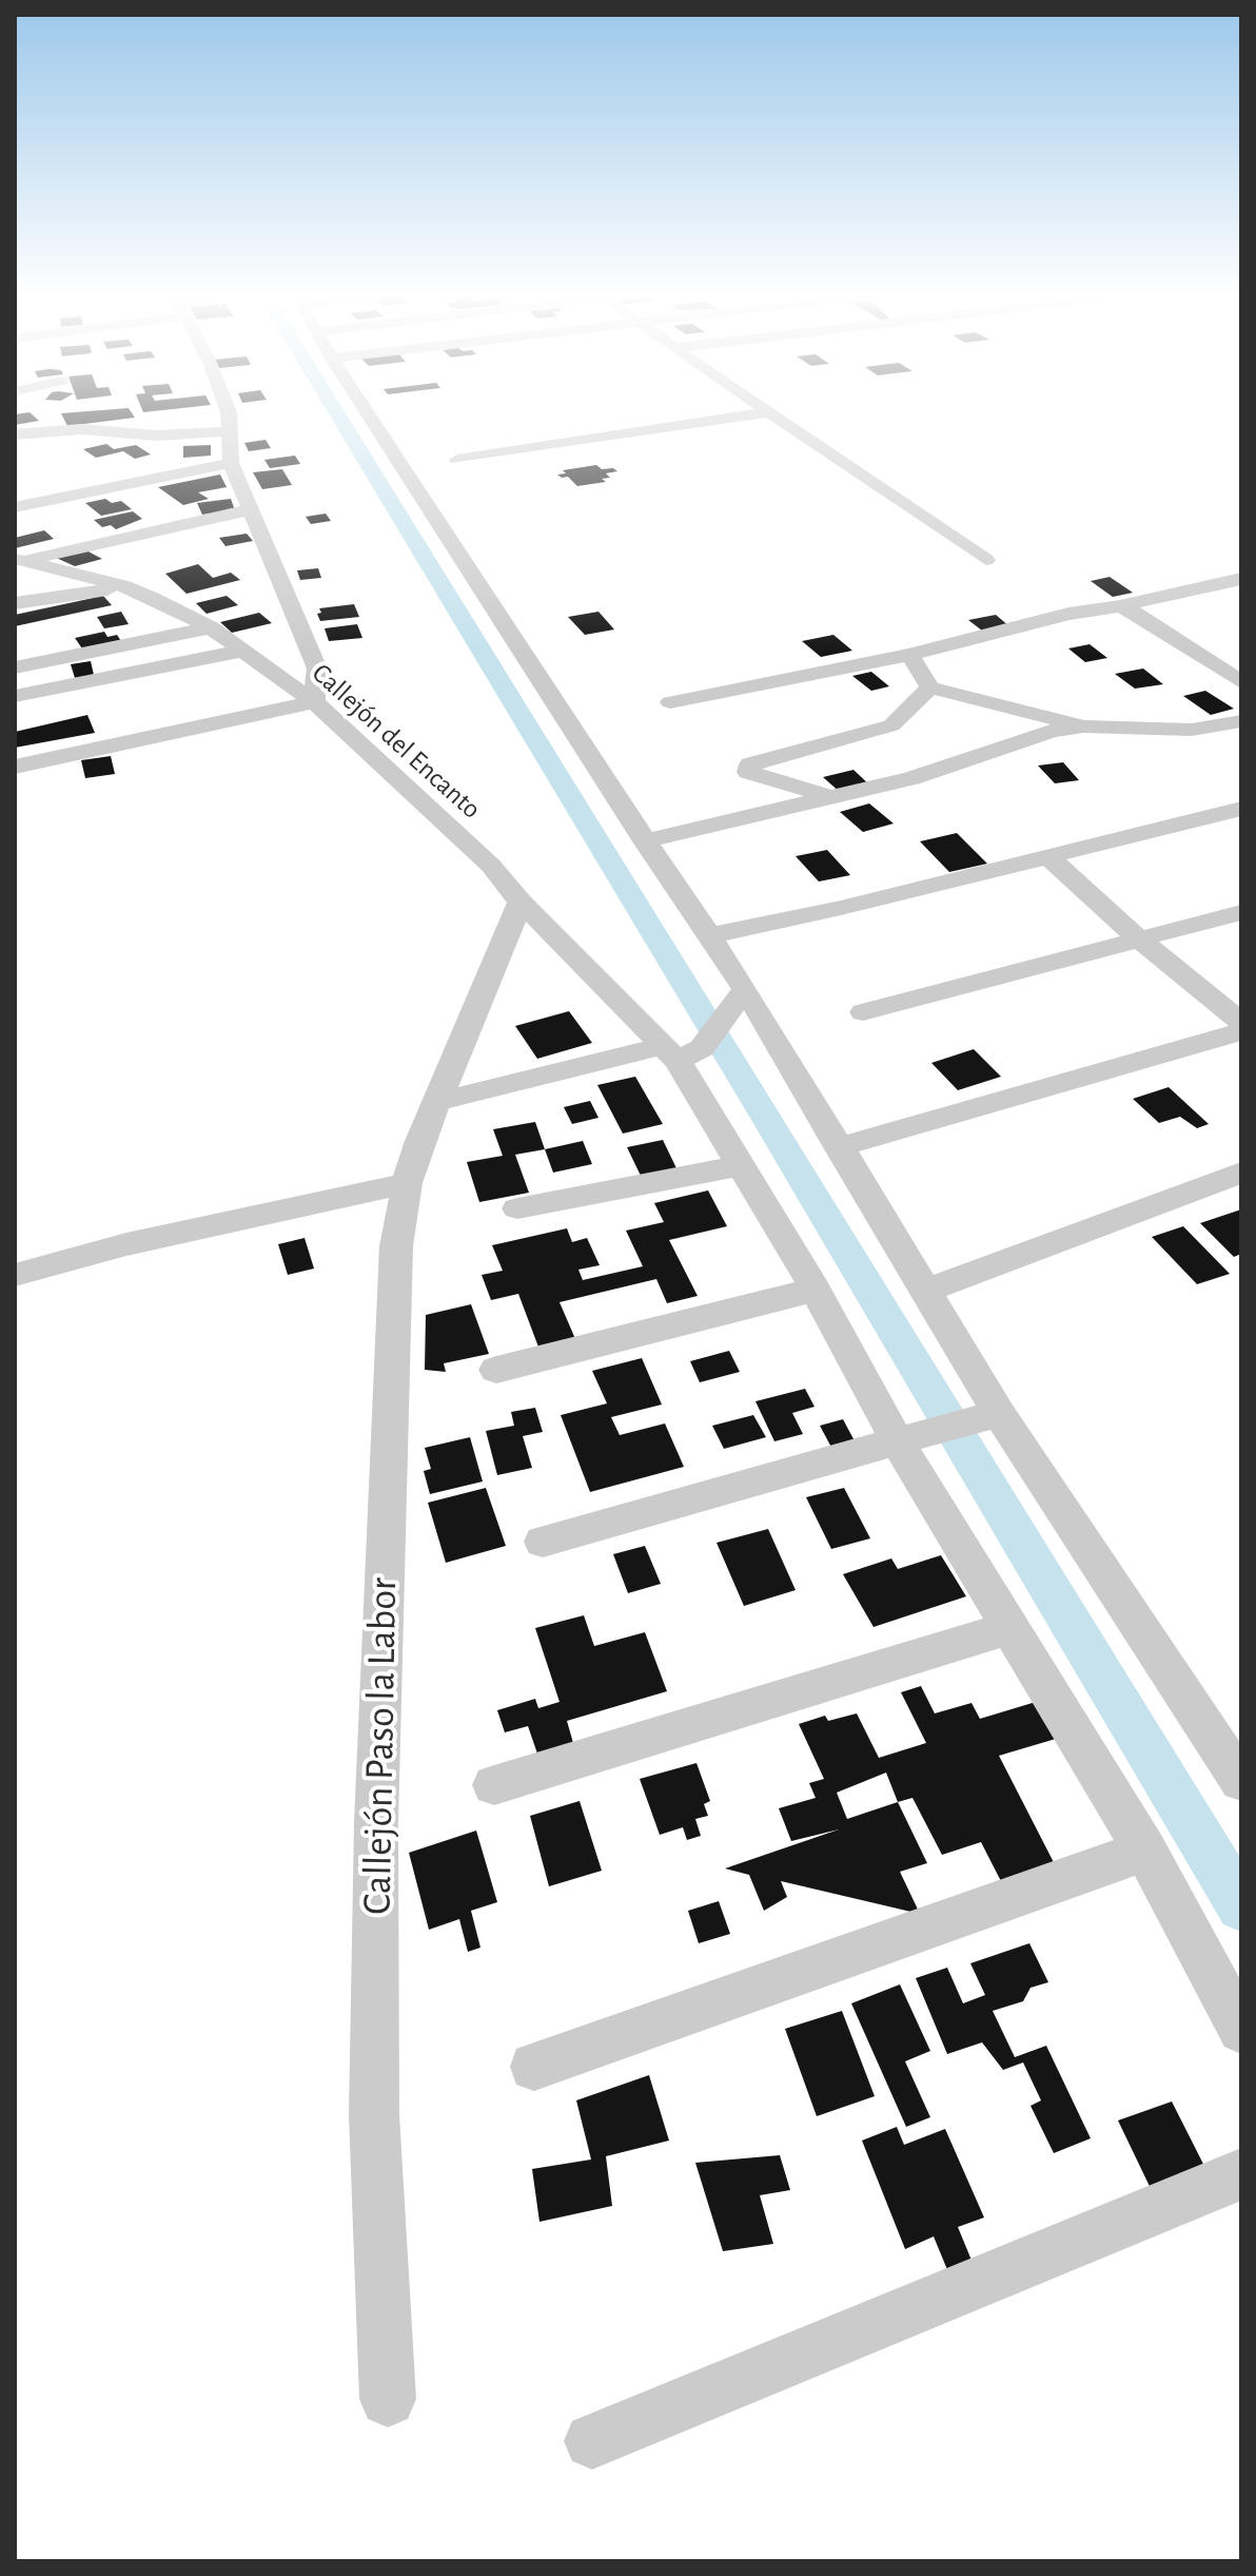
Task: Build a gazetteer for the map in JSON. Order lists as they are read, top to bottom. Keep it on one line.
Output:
{"streets":{"street":["Callejón del Encanto","Callejón Paso la Labor"]},"crossings":[["Callejón del Encanto","Callejón Paso la Labor"]]}
